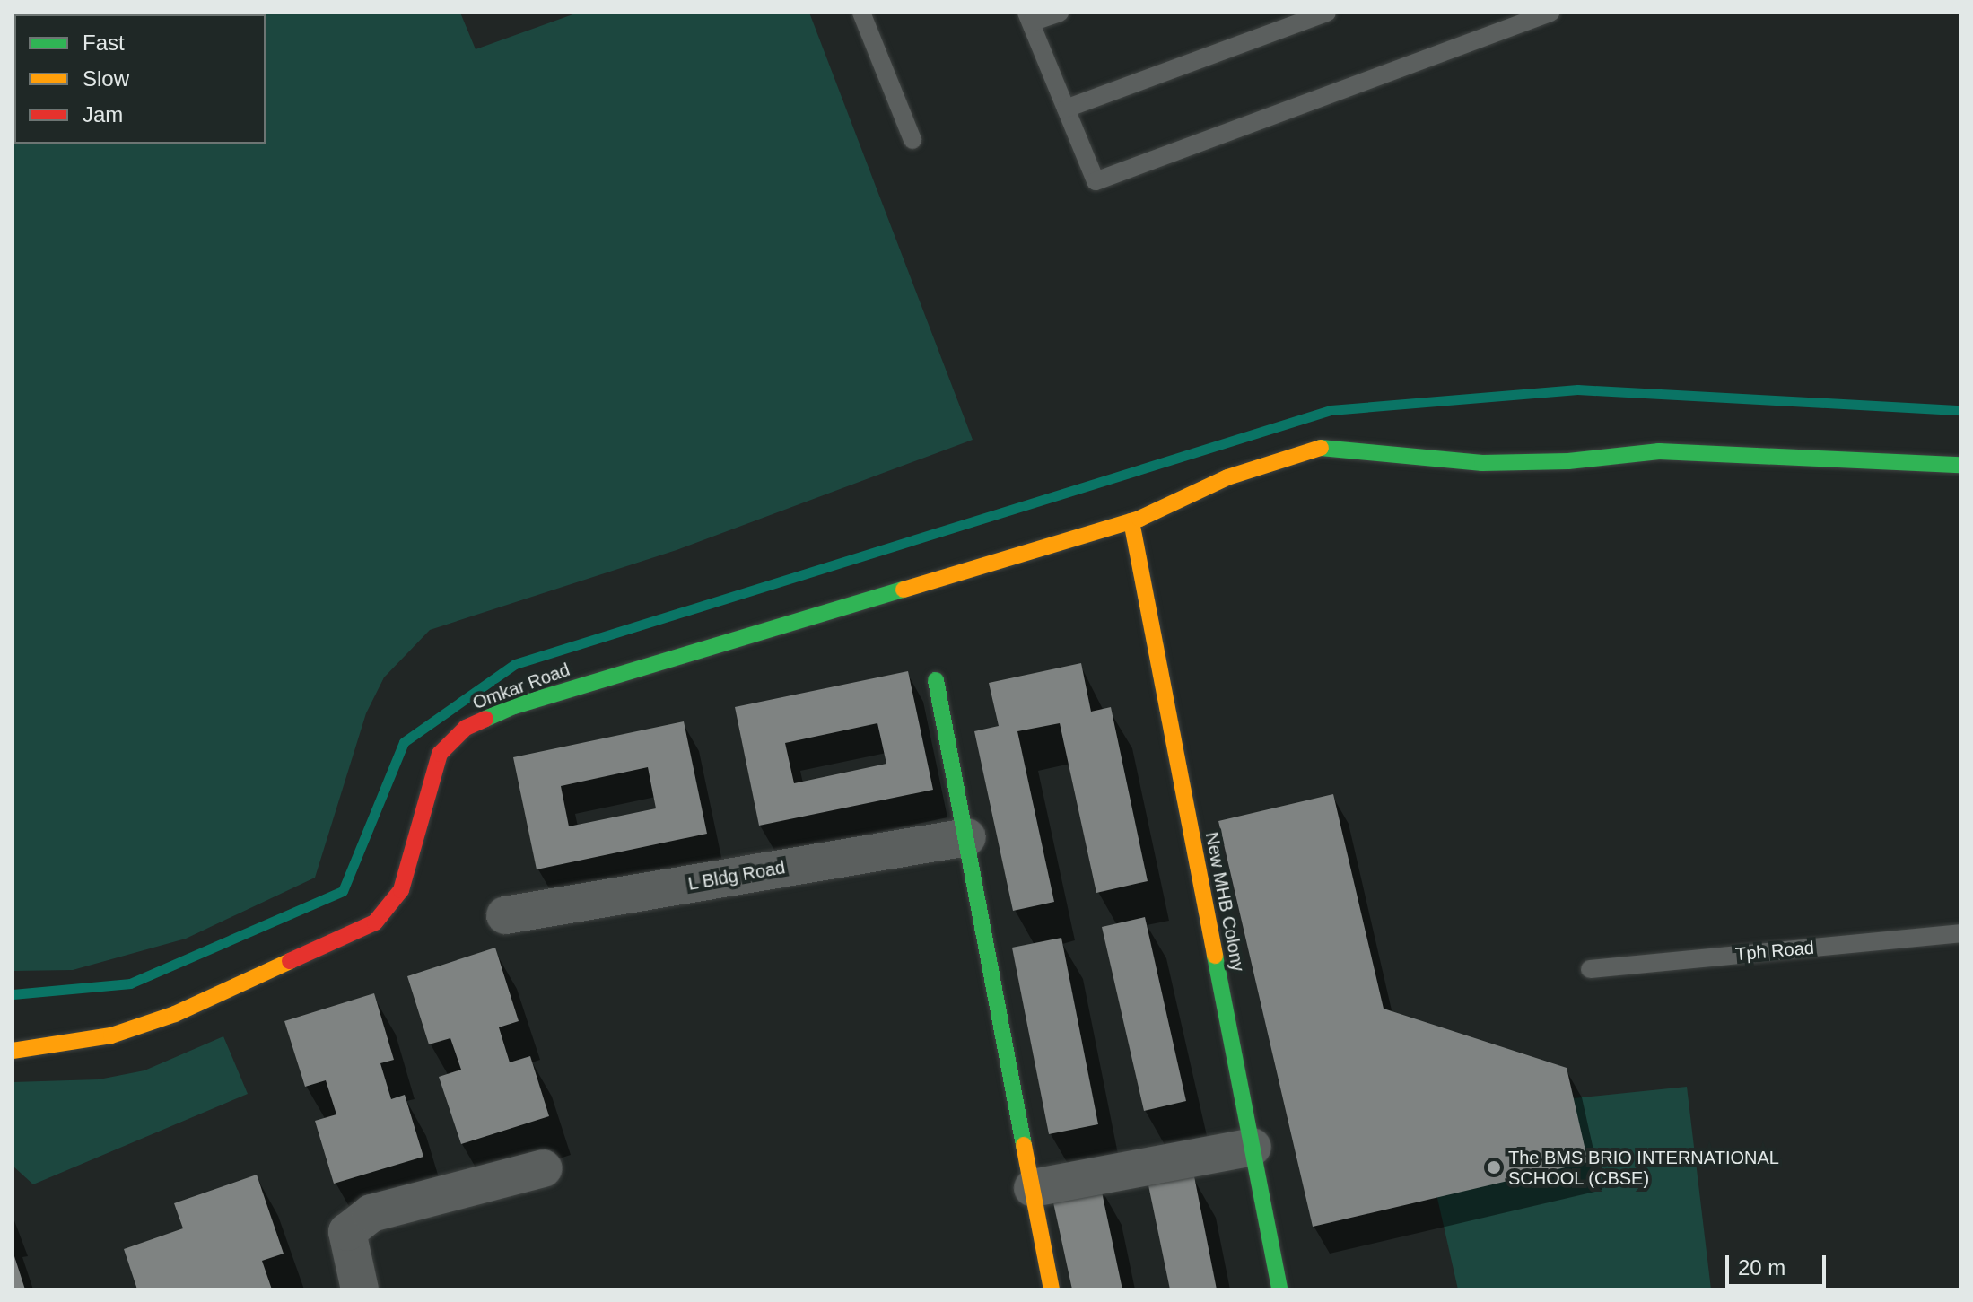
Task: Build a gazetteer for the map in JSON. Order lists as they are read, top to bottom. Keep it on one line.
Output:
{"streets":{"street":["Omkar Road","L Bldg Road","New MHB Colony"],"lane":["Tph Road"]},"crossings":[["Omkar Road","New MHB Colony"]],"places":["The BMS BRIO INTERNATIONAL SCHOOL (CBSE)"],"legend":["Fast","Slow","Jam"],"scale_bar":"20 m"}
